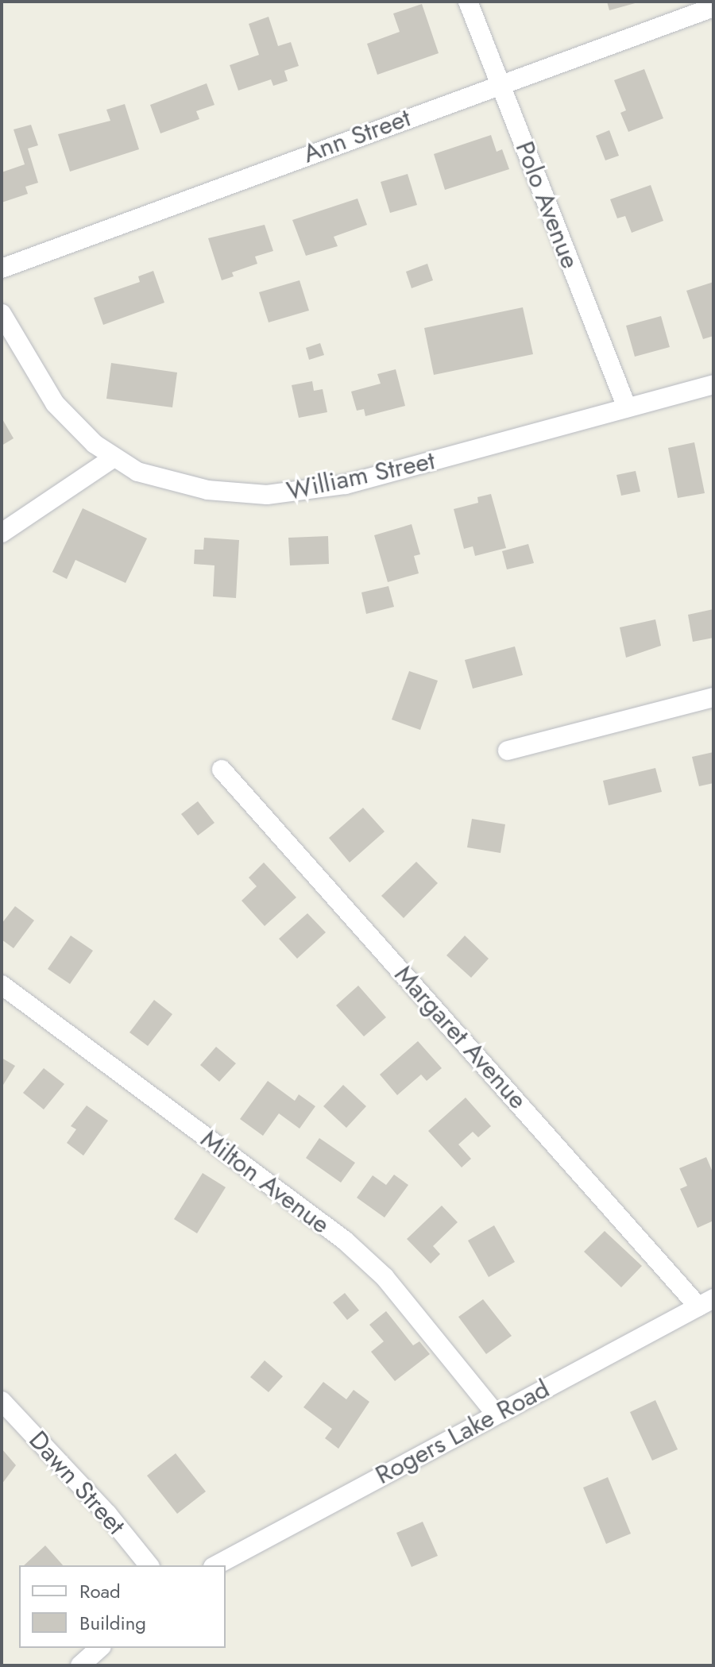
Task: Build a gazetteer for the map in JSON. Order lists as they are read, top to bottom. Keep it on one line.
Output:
{"streets":{"street":["Ann Street","Polo Avenue","William Street","Margaret Avenue","Milton Avenue","Rogers Lake Road","Dawn Street"]},"crossings":[["Ann Street","Polo Avenue"],["Polo Avenue","William Street"],["Margaret Avenue","Rogers Lake Road"],["Milton Avenue","Rogers Lake Road"]],"legend":["Road","Building"]}
